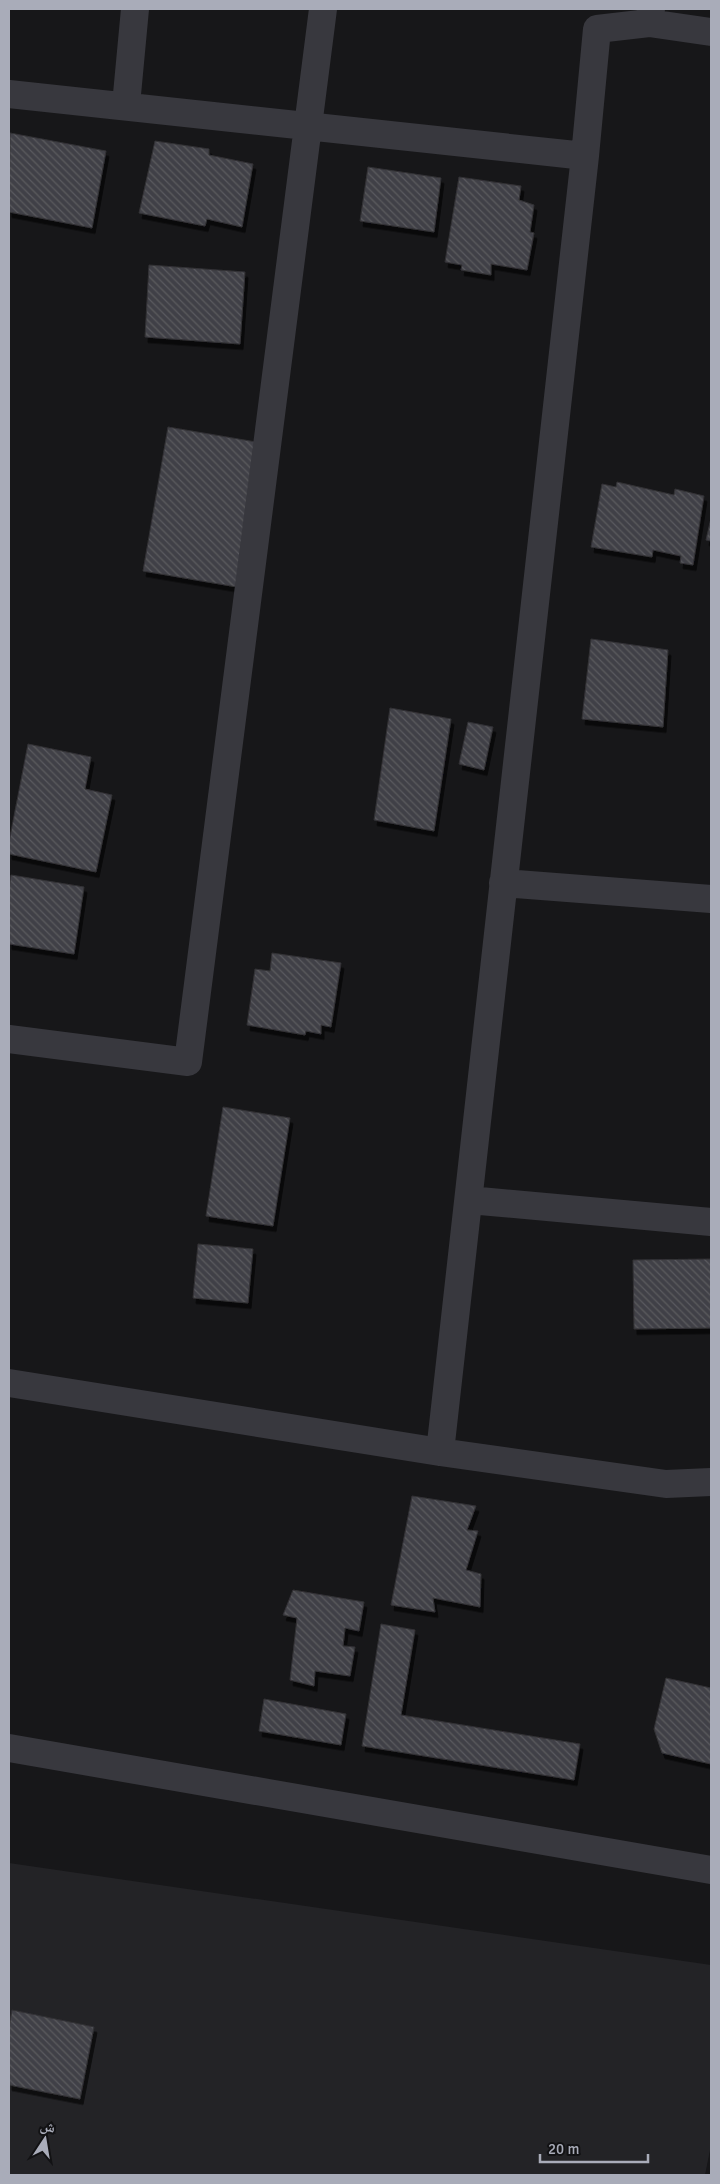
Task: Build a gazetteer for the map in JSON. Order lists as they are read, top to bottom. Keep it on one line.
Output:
{"scale_bar":"20 m","north":"top"}
